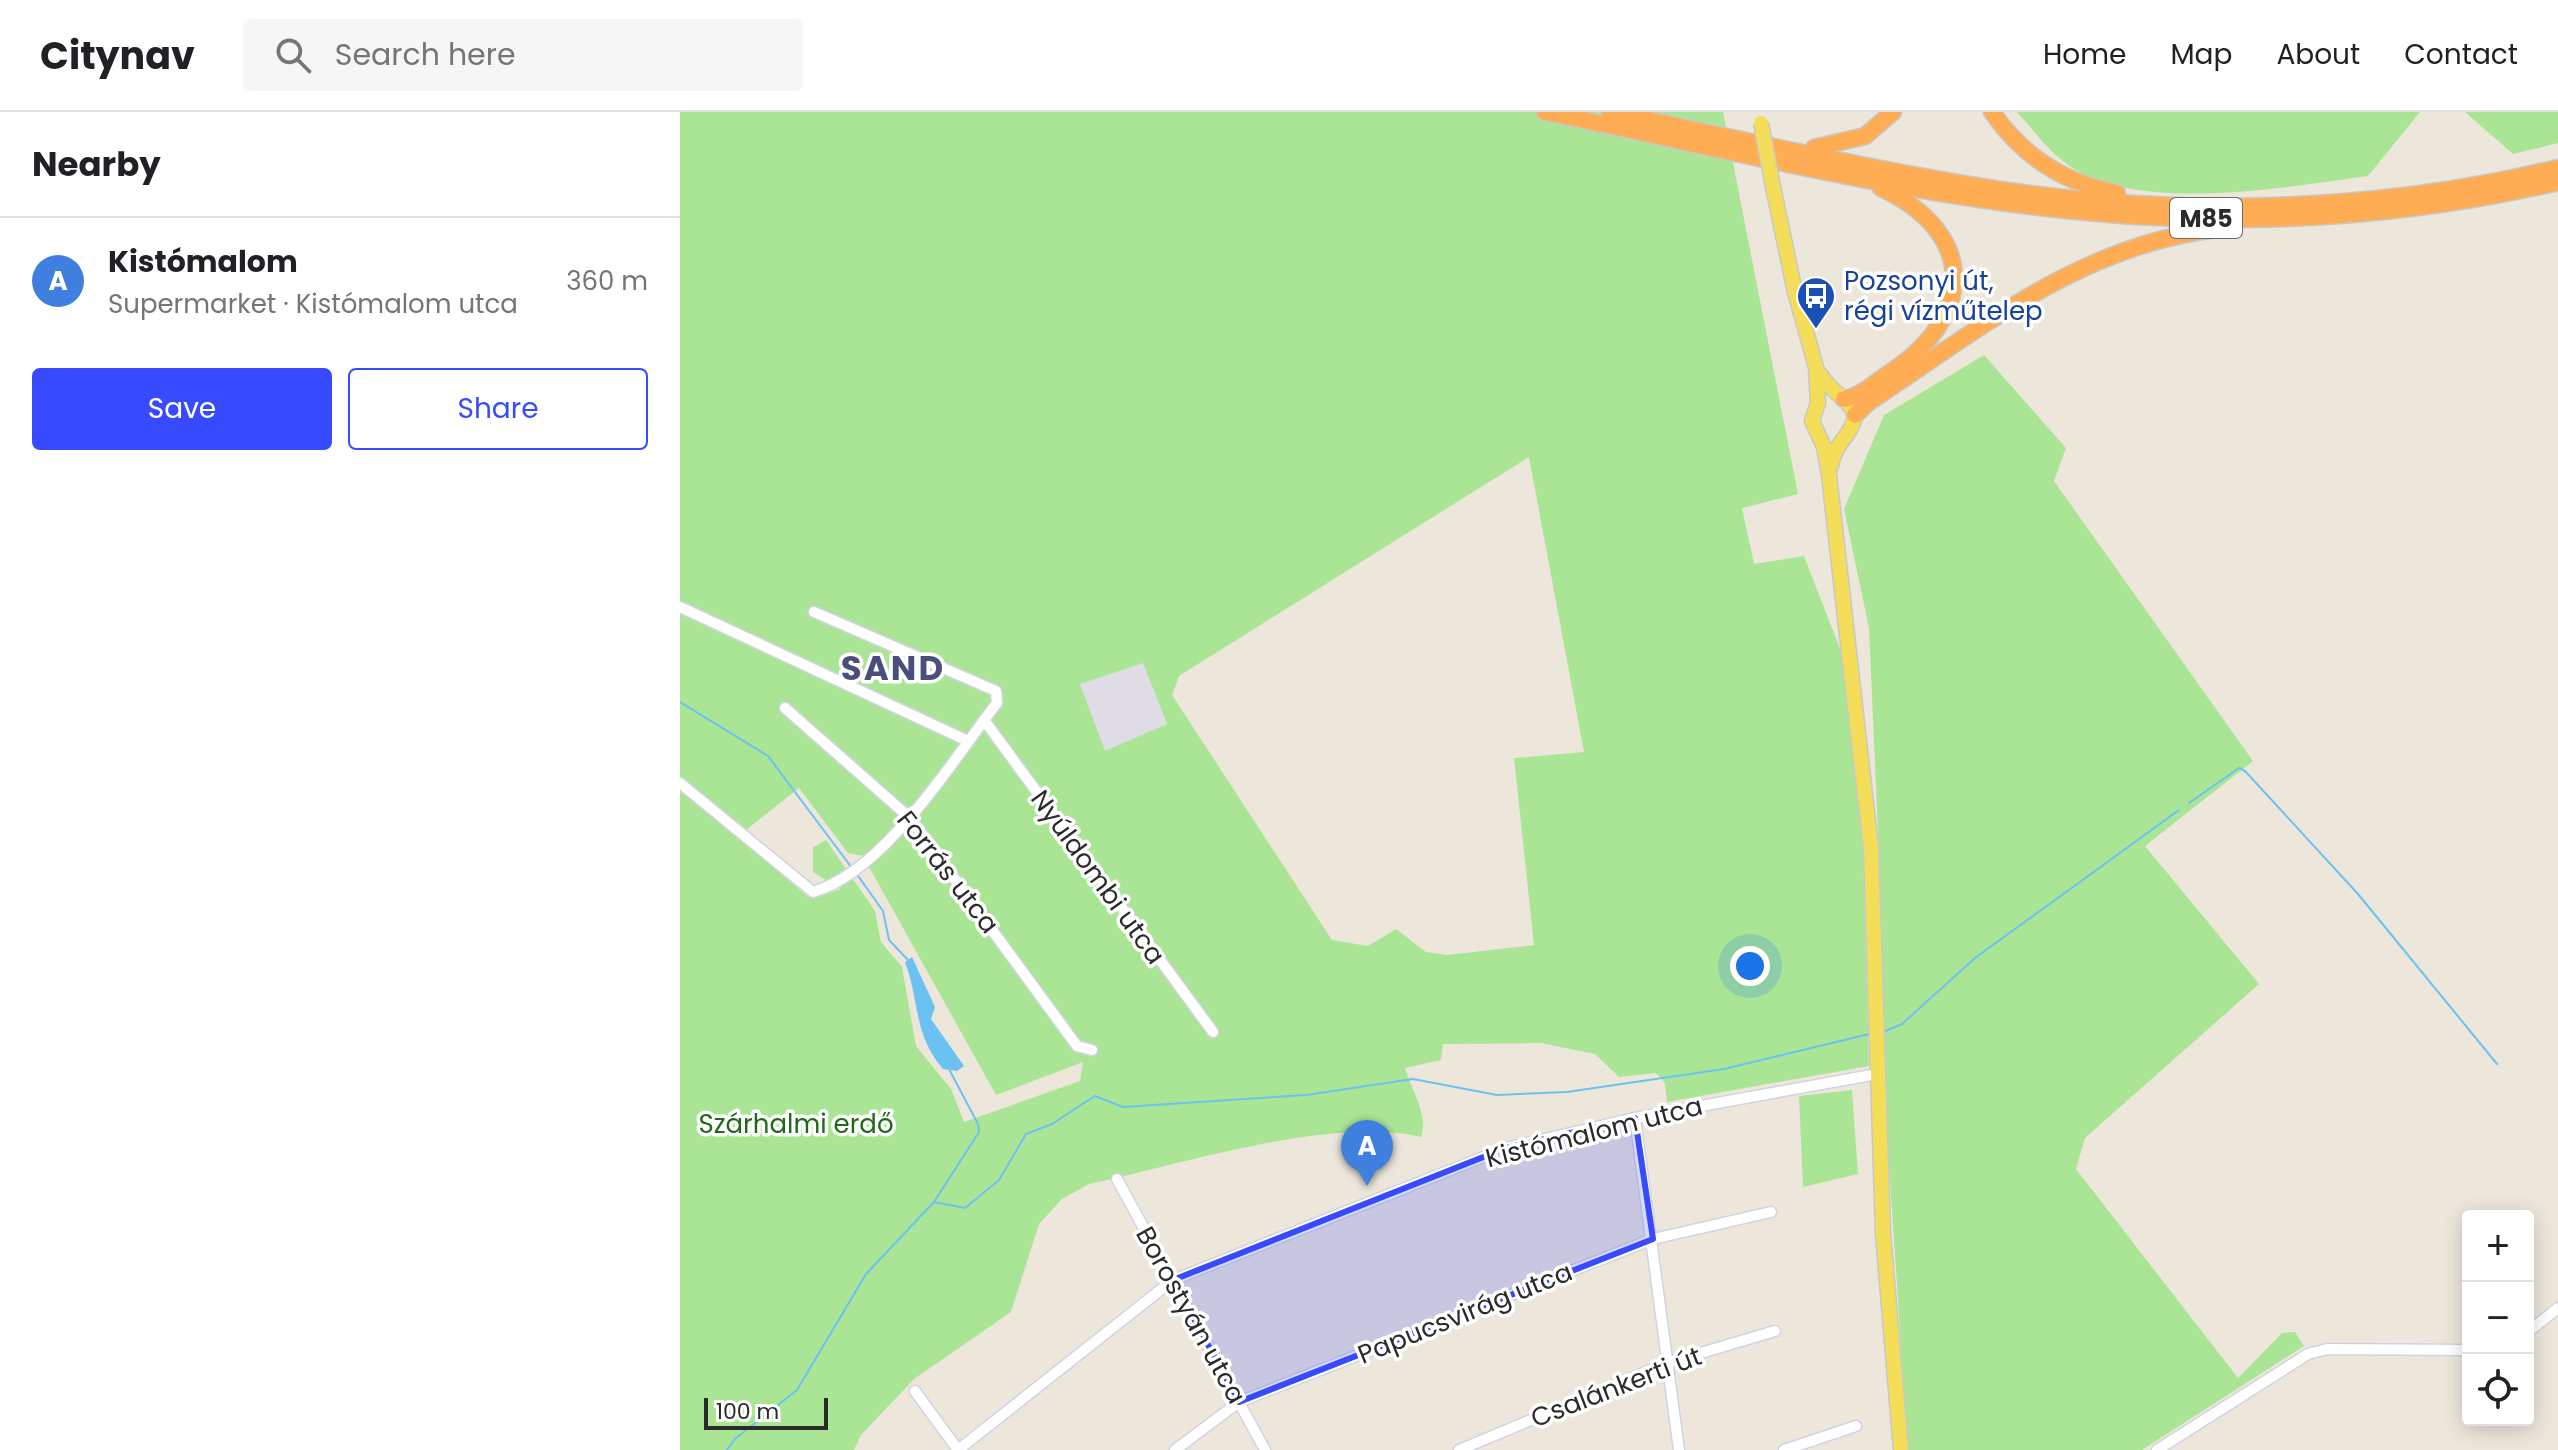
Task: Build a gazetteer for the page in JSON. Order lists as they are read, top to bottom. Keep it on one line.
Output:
{"streets":{"highway":["M85"],"street":["Forrás utca","Nyúldombi utca","Kistómalom utca","Papucsvirág utca","Borostyán utca","Csalánkerti út"]},"crossings":[["Kistómalom utca","Borostyán utca"],["Papucsvirág utca","Borostyán utca"]],"districts":["SAND"],"parks":["Szárhalmi erdő"],"places":{"bus stop":["Pozsonyi út, régi vízműtelep"]},"scale_bar":"100 m","page":{"header":"Citynav","search":"Search here","nav":["Home","Map","About","Contact"],"heading":"Nearby","list":[{"mark":"A","name":"Kistómalom","note":"Supermarket · Kistómalom utca","value":"360 m"}],"buttons":["Save","Share"],"pins":"A","map_buttons":["+","−"],"scale":"100 m"}}
